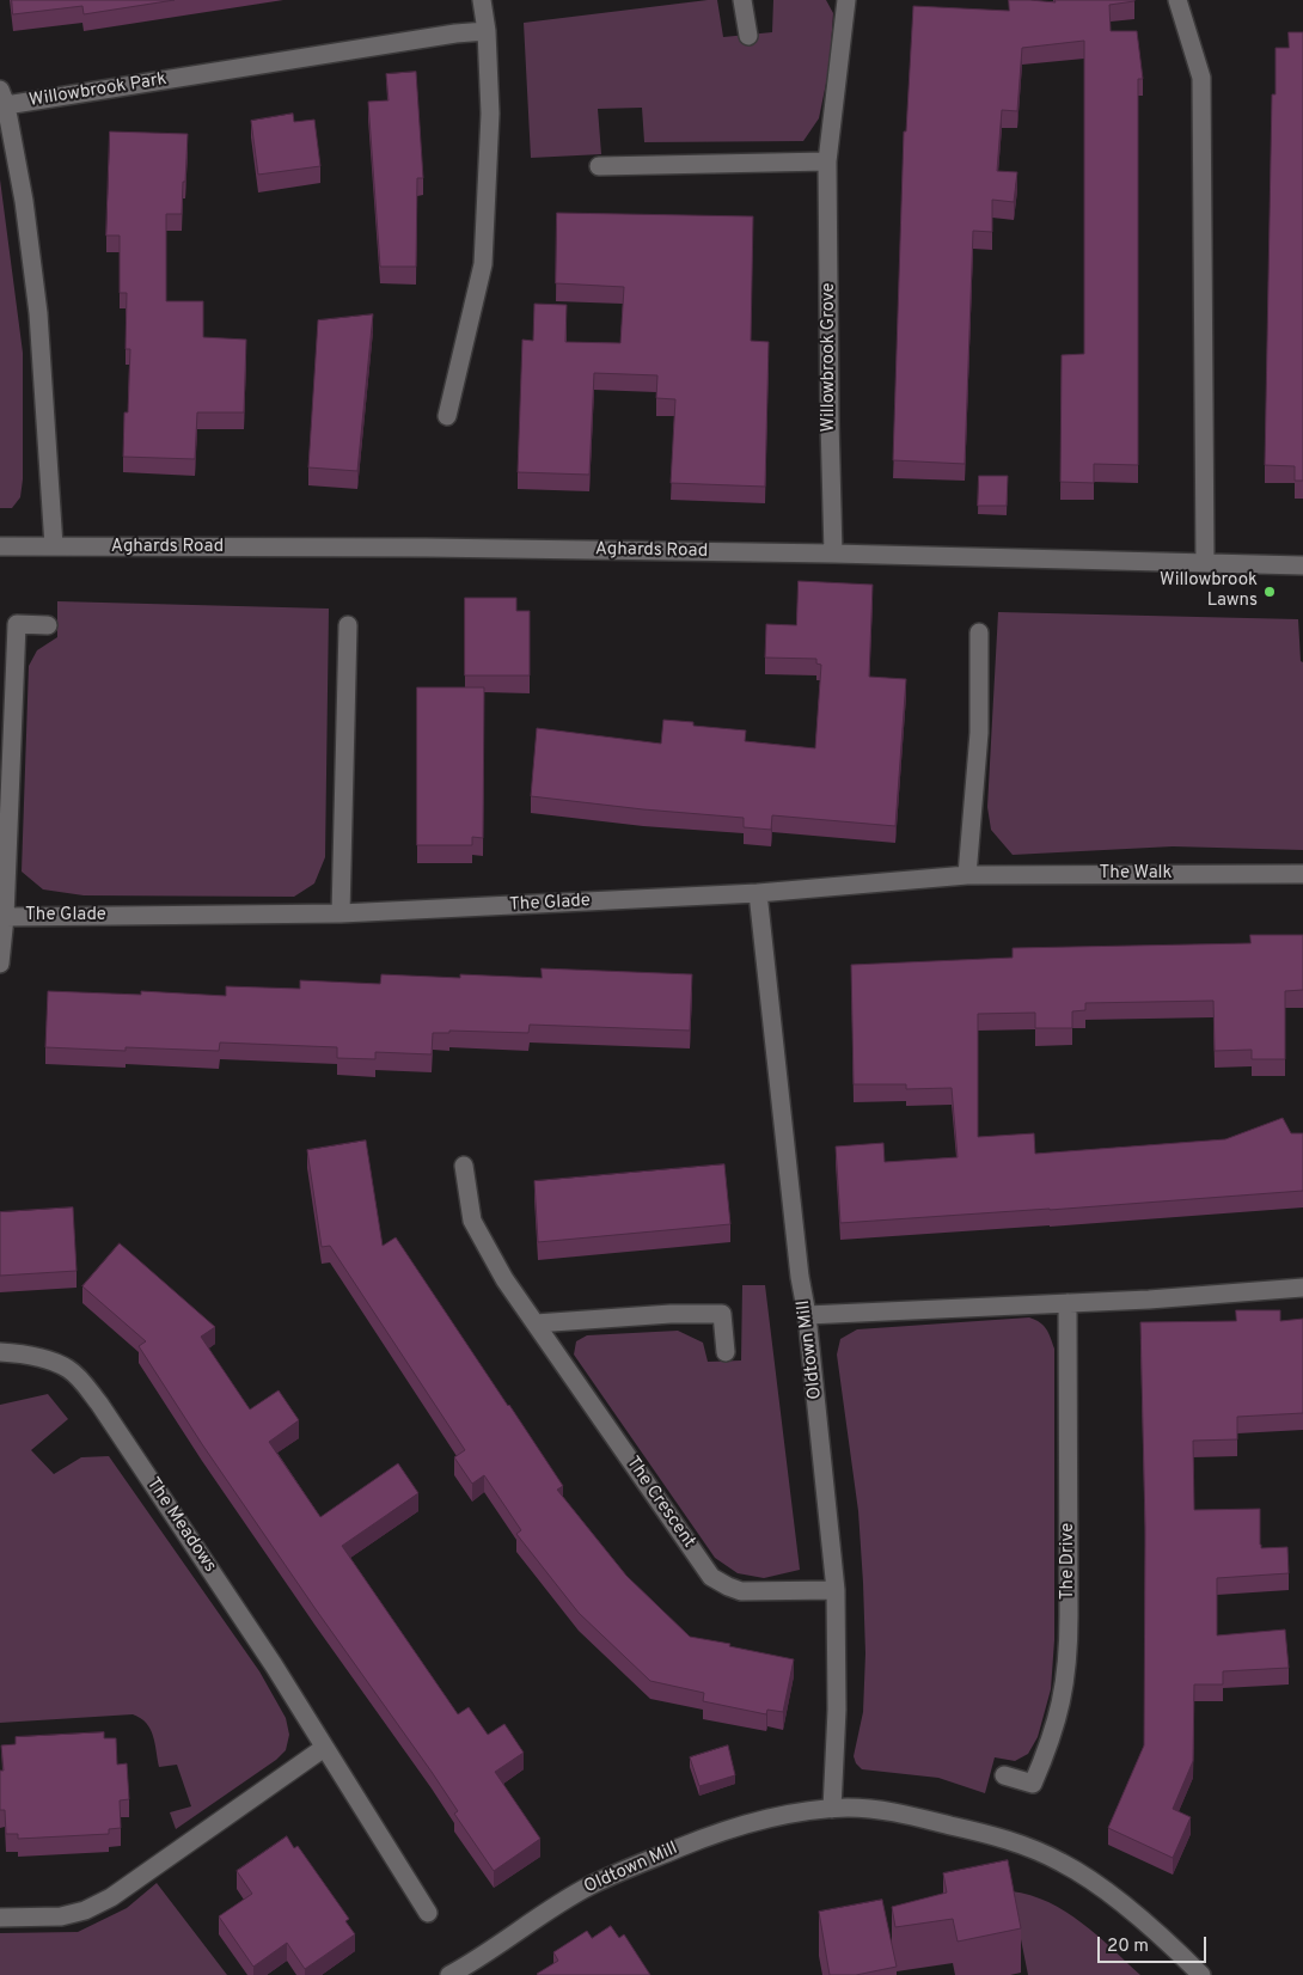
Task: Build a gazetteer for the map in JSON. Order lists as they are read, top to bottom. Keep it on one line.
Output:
{"streets":{"street":["Willowbrook Park","Willowbrook Grove","Aghards Road","The Walk","The Glade","Oldtown Mill","The Crescent","The Meadows","The Drive"]},"crossings":[["Willowbrook Park","Aghards Road"],["Willowbrook Grove","Aghards Road"],["The Walk","The Glade"],["The Walk","Oldtown Mill"],["The Glade","Oldtown Mill"],["Oldtown Mill","The Crescent"]],"places":["Willowbrook Lawns"],"scale_bar":"20 m"}
